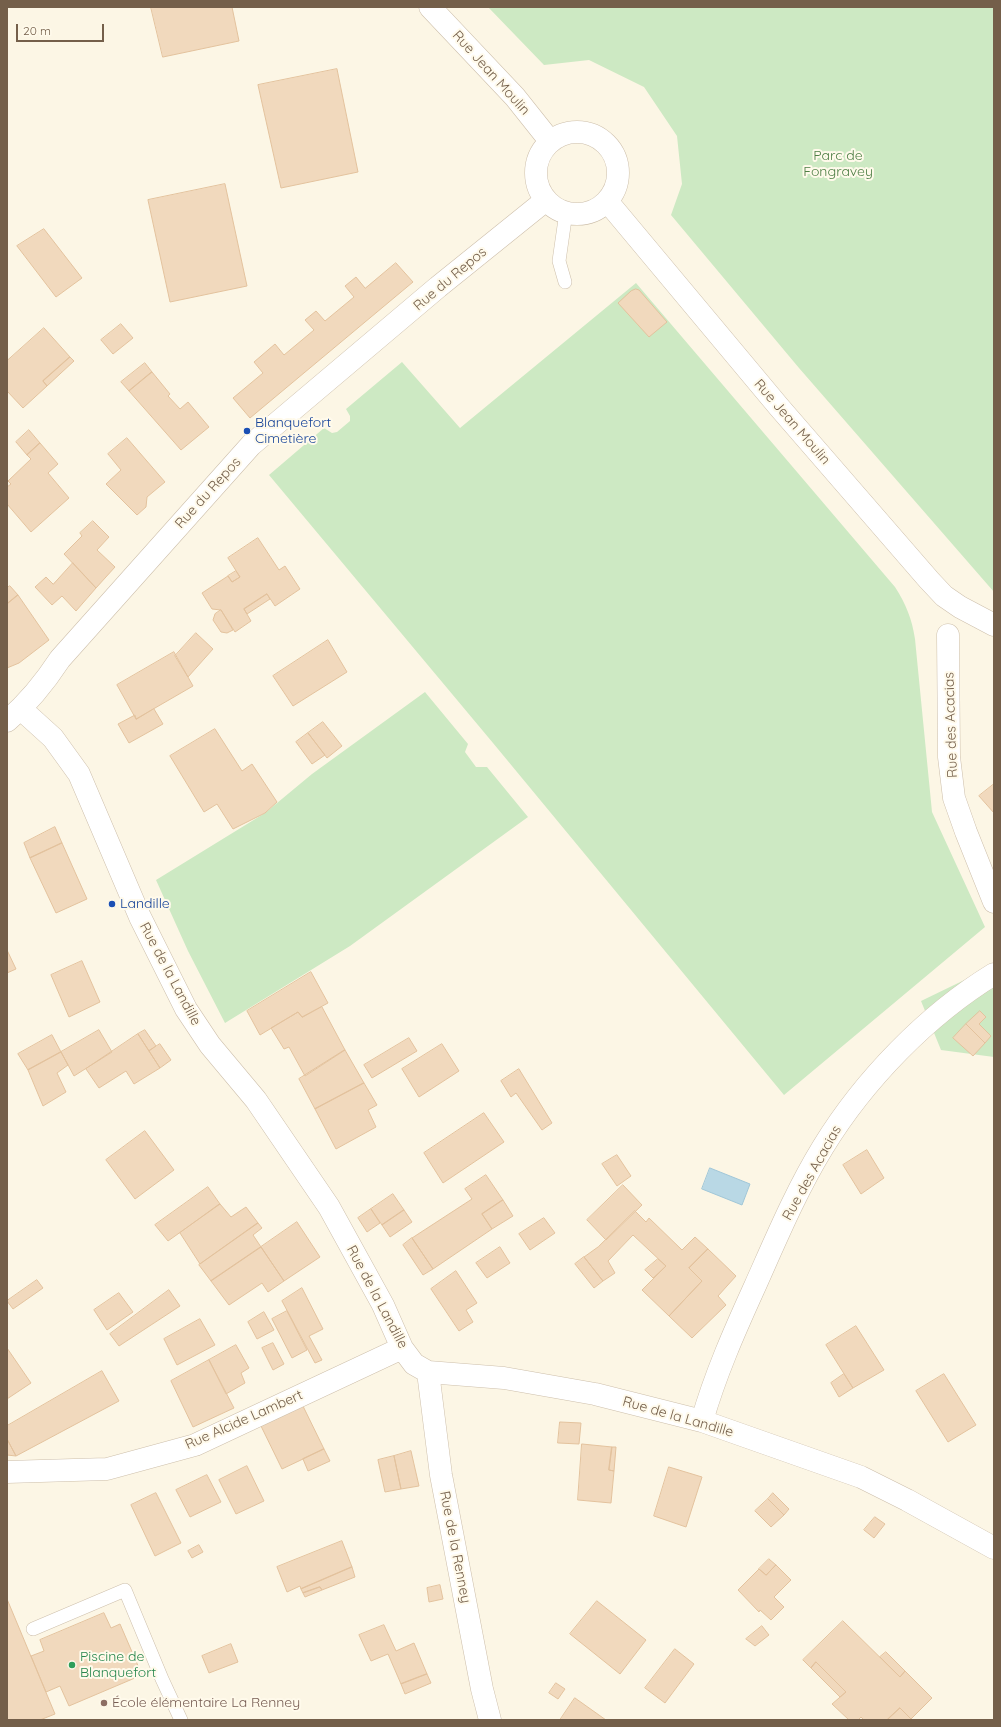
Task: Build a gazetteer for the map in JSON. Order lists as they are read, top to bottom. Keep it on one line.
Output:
{"streets":{"street":["Rue Jean Moulin","Rue du Repos","Rue des Acacias","Rue de la Landille","Rue Alcide Lambert","Rue de la Renney"]},"crossings":[["Rue Jean Moulin","Rue du Repos"],["Rue du Repos","Rue de la Landille"],["Rue des Acacias","Rue de la Landille"],["Rue de la Landille","Rue Alcide Lambert"],["Rue de la Landille","Rue de la Renney"]],"parks":["Parc de Fongravey"],"places":["Blanquefort Cimetière","Landille","Piscine de Blanquefort","École élémentaire La Renney"],"scale_bar":"20 m"}
